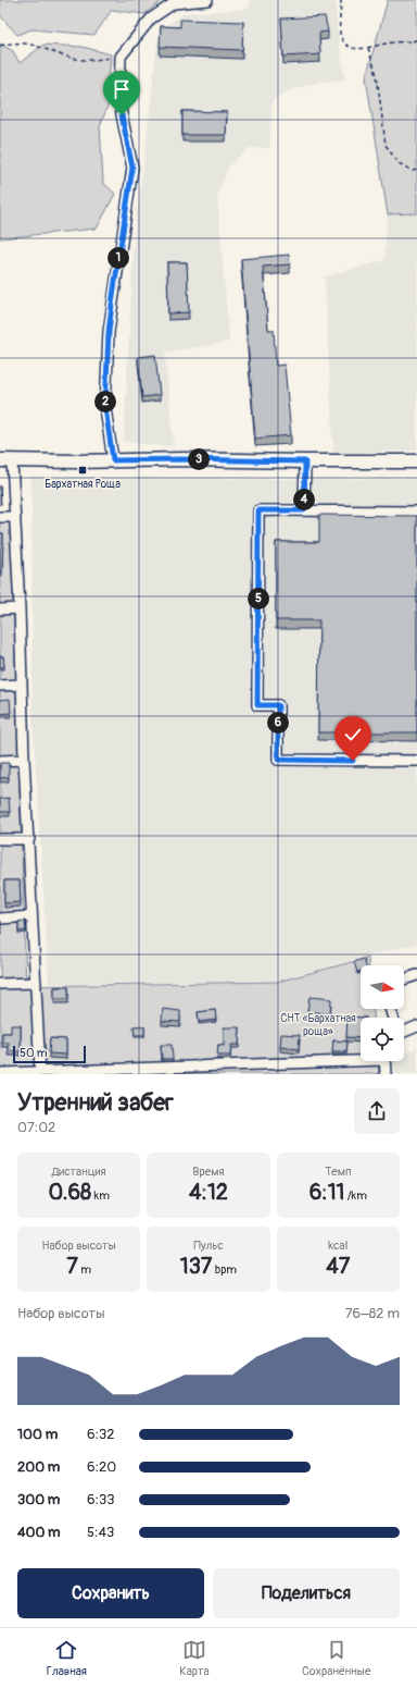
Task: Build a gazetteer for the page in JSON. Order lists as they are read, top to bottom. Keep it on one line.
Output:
{"parks":["СНТ «Бархатная роща»"],"places":{"transit":["Бархатная Роща"]},"scale_bar":"50 m","north":"right","page":{"pins":["1","2","3","4","5","6"],"scale":"50 m","heading":["Утренний забег","07:02"],"stats":[["Дистанция","0.68 km"],["Время","4:12"],["Темп","6:11 /km"],["Набор высоты","7 m"],["Пульс","137 bpm"],["kcal","47"]],"chart":["Набор высоты","76–82 m"],"list":[{"name":"100 m","note":"6:32"},{"name":"200 m","note":"6:20"},{"name":"300 m","note":"6:33"},{"name":"400 m","note":"5:43"}],"buttons":["Сохранить","Поделиться"],"tabs":["Главная","Карта","Сохранённые"]}}
